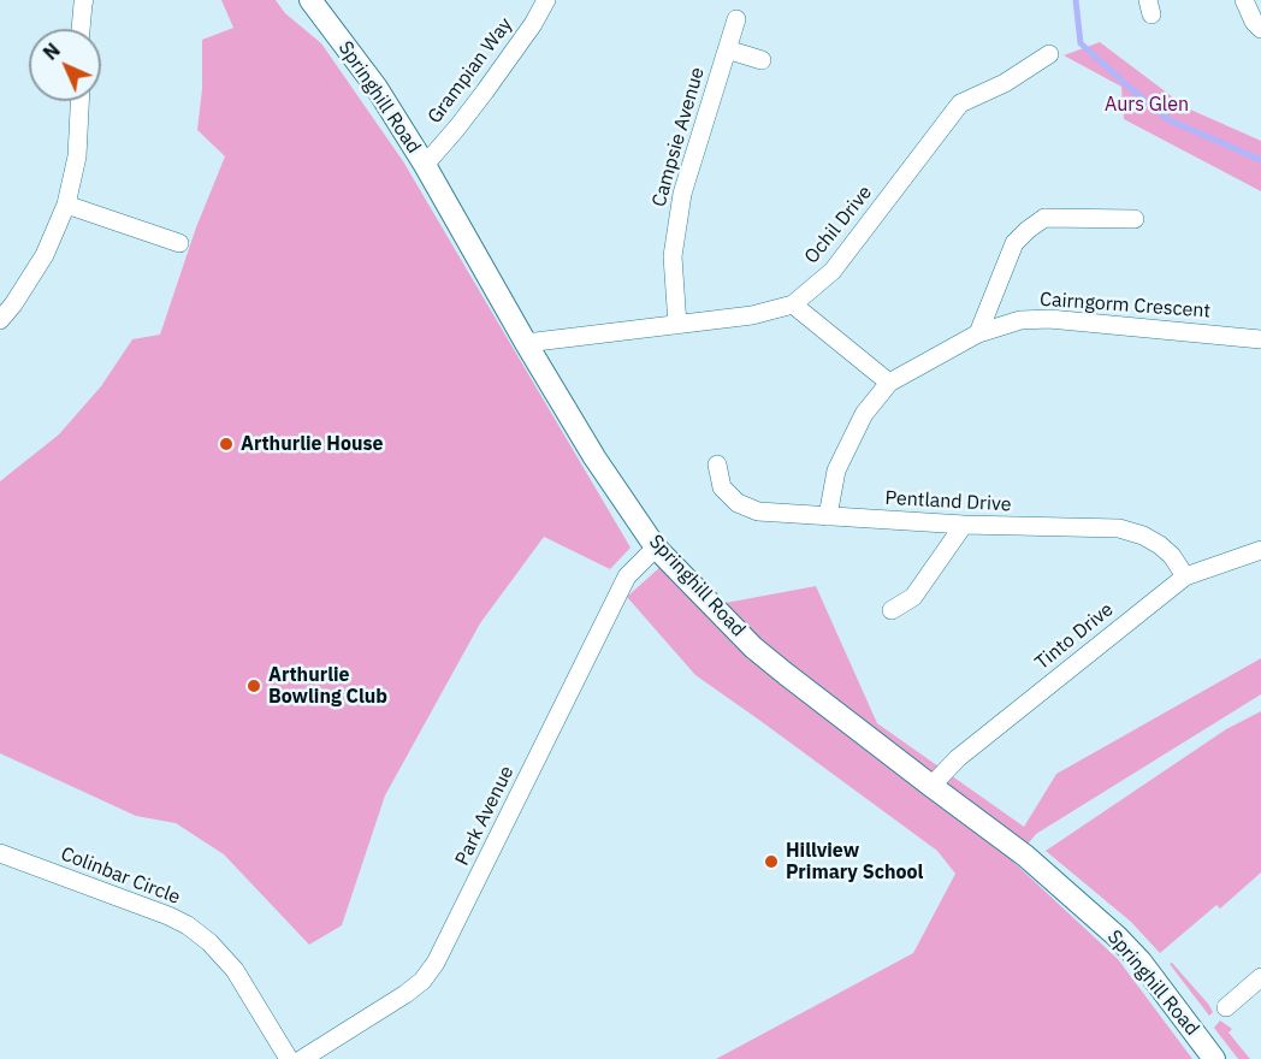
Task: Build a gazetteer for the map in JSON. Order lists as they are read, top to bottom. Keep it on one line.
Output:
{"streets":{"street":["Grampian Way","Springhill Road","Campsie Avenue","Ochil Drive","Cairngorm Crescent","Pentland Drive","Tinto Drive","Park Avenue","Colinbar Circle"]},"crossings":[["Grampian Way","Springhill Road"],["Springhill Road","Ochil Drive"],["Springhill Road","Tinto Drive"],["Springhill Road","Park Avenue"],["Campsie Avenue","Ochil Drive"],["Cairngorm Crescent","Pentland Drive"],["Pentland Drive","Tinto Drive"]],"parks":["Aurs Glen"],"places":["Arthurlie House","Arthurlie Bowling Club","Hillview Primary School"],"north":"top left"}
